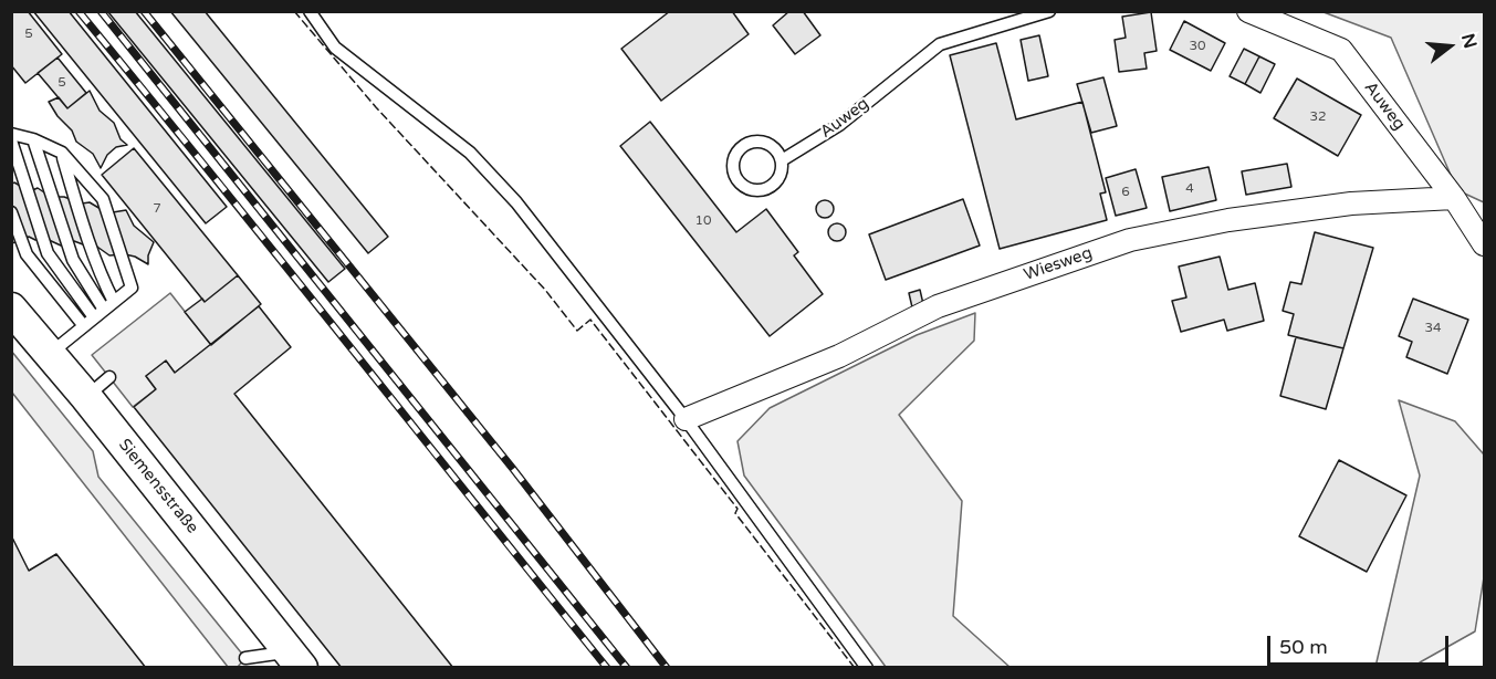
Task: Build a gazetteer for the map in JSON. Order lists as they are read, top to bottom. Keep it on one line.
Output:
{"streets":{"main road":["Siemensstraße"],"street":["Auweg","Wiesweg"]},"crossings":[["Auweg","Wiesweg"]],"house_numbers":["5","30","5","32","4","6","7","10","34"],"scale_bar":"50 m","north":"right"}
